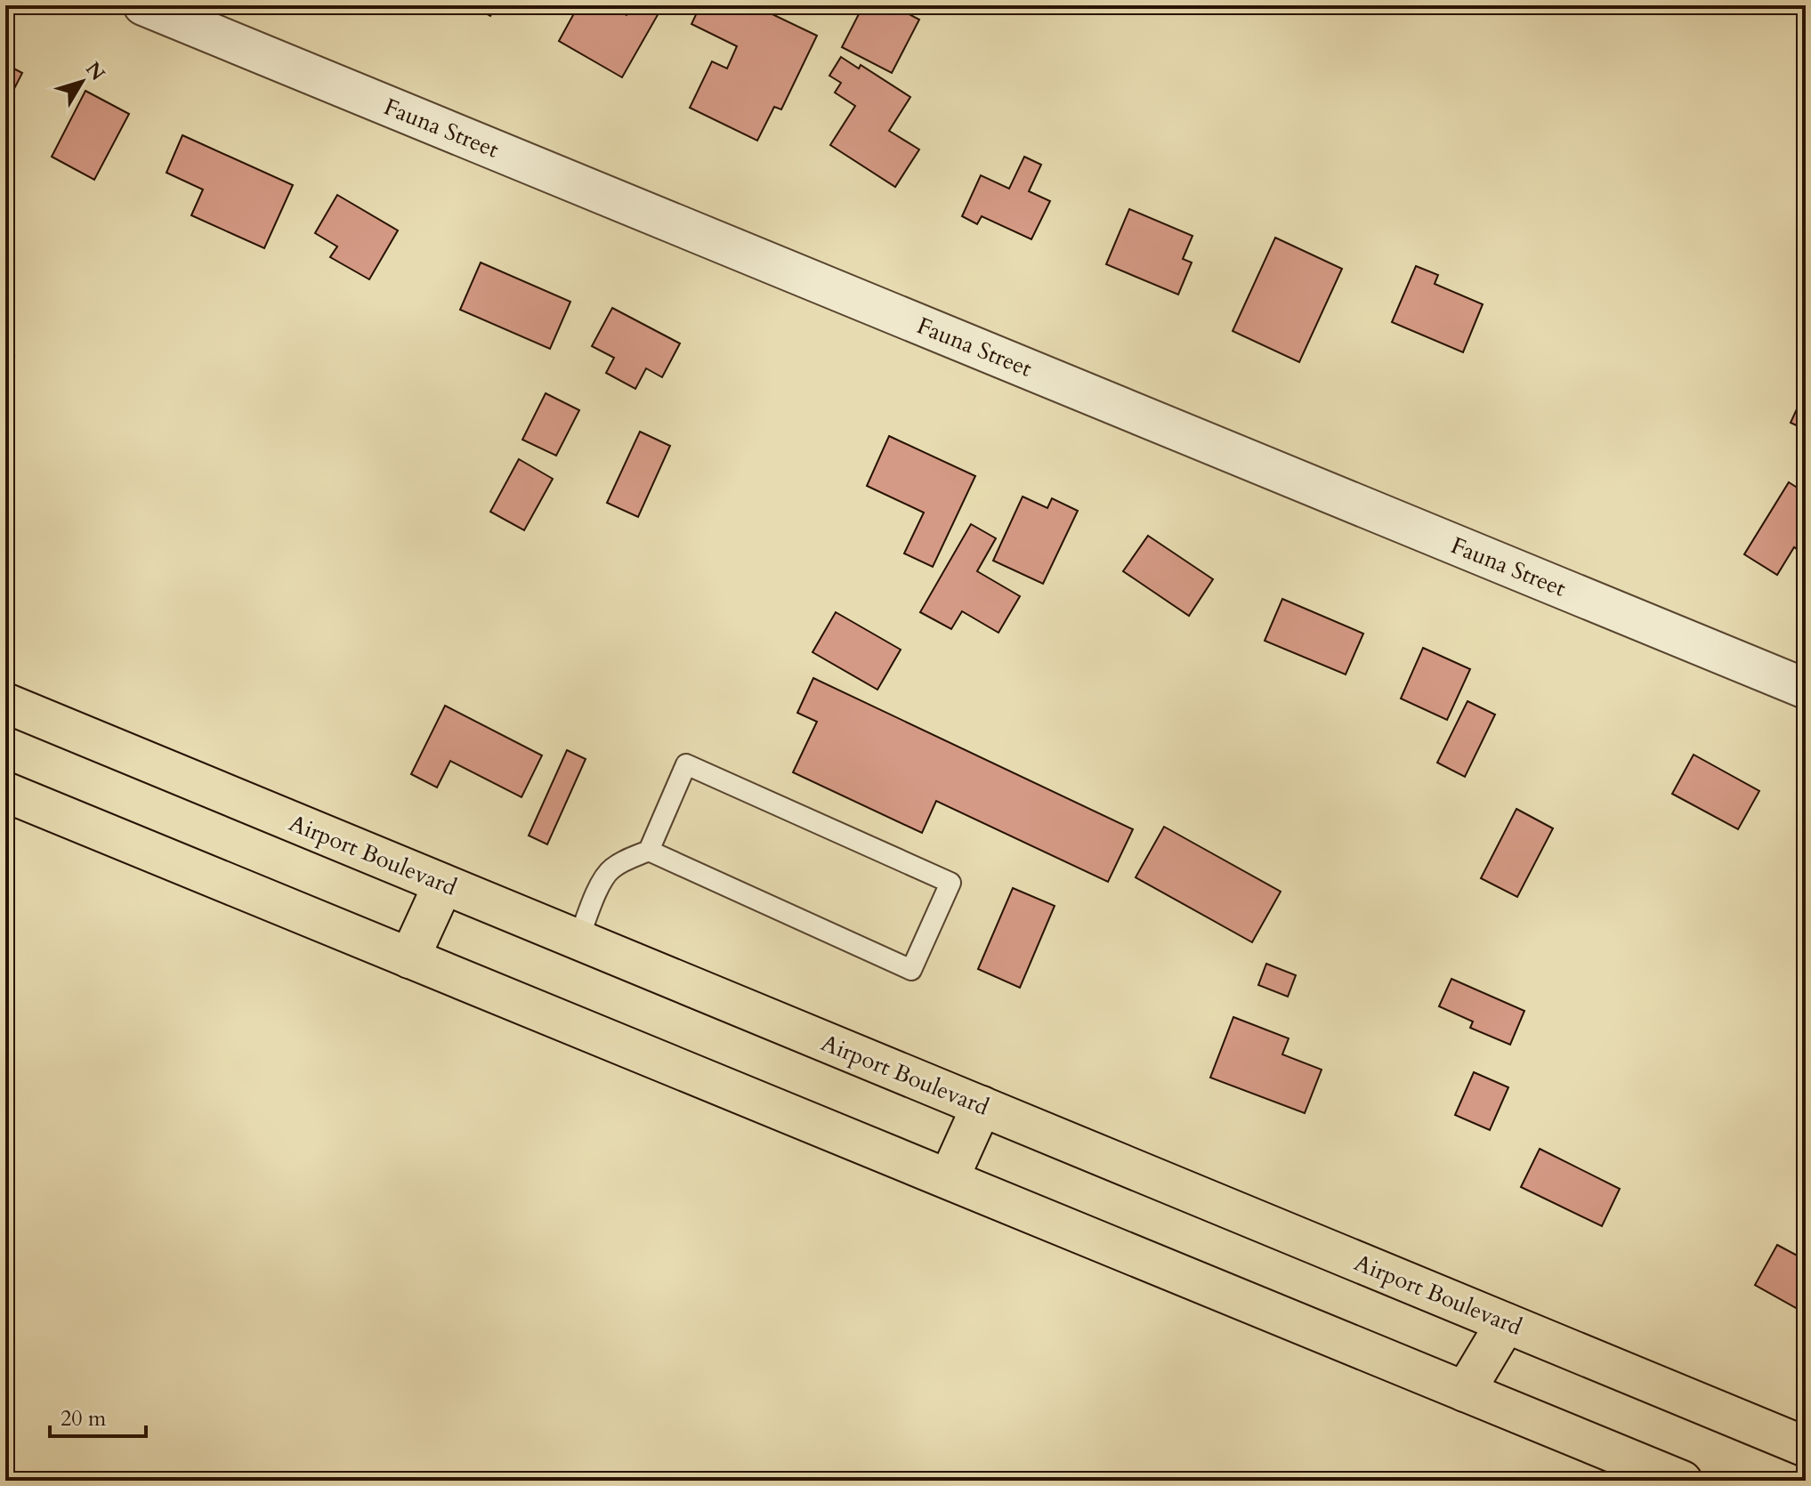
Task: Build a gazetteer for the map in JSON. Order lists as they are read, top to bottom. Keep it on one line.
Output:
{"streets":{"main road":["Airport Boulevard"],"street":["Fauna Street"]},"scale_bar":"20 m","north":"top right"}
